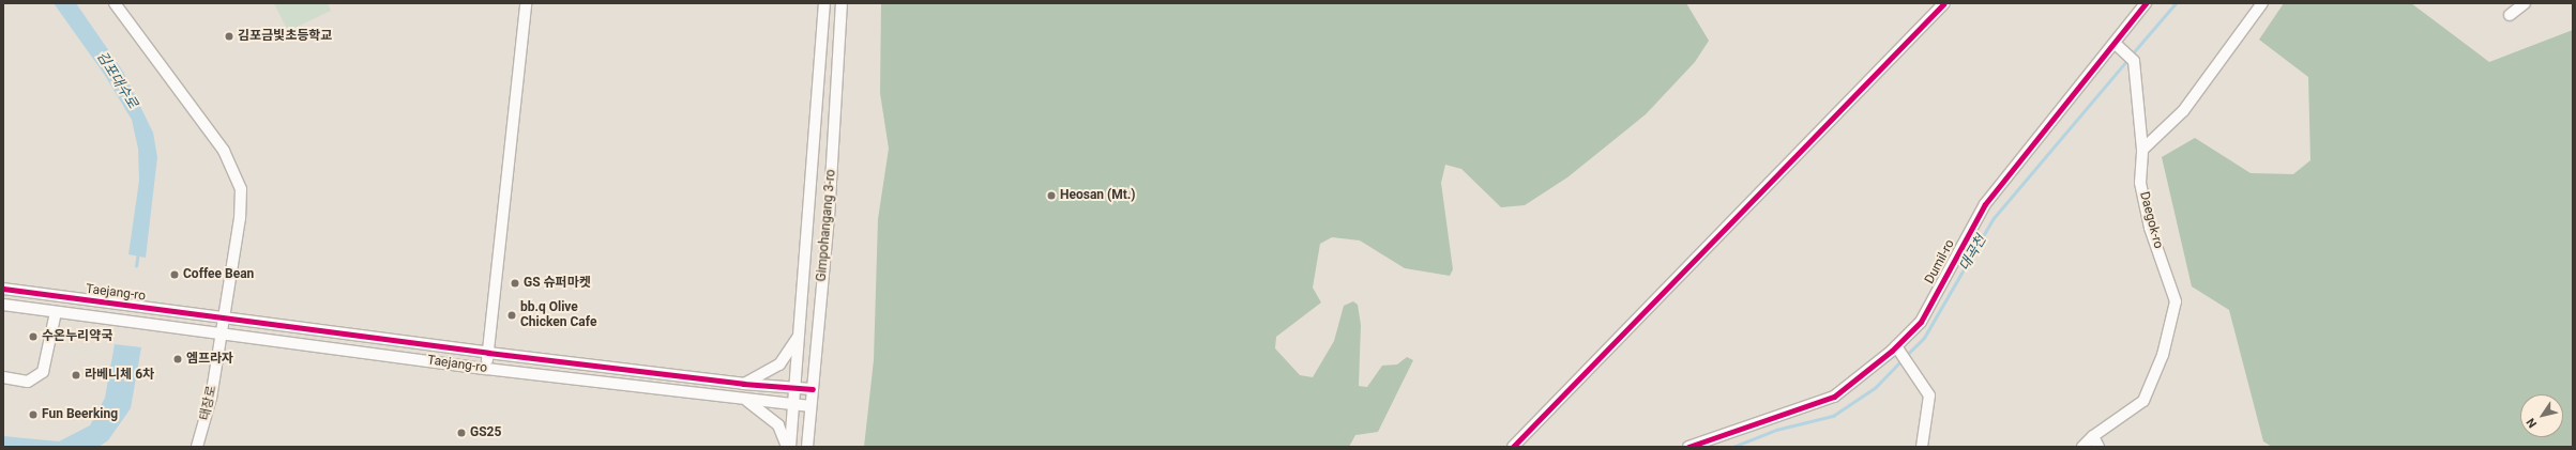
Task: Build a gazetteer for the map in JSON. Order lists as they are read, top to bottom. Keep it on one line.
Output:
{"streets":{"street":["Daegok-ro","Gimpohangang 3-ro","Dumil-ro","Taejang-ro","태장로"]},"crossings":[["Daegok-ro","Dumil-ro"],["Gimpohangang 3-ro","Taejang-ro"],["Taejang-ro","태장로"]],"water":["김포대수로","대곡천"],"places":["김포금빛초등학교","Heosan (Mt.)","Coffee Bean","GS 슈퍼마켓","bb.q Olive Chicken Cafe","수온누리약국","엠프라자","라베니체 6차","Fun Beerking","GS25"],"north":"bottom left"}
